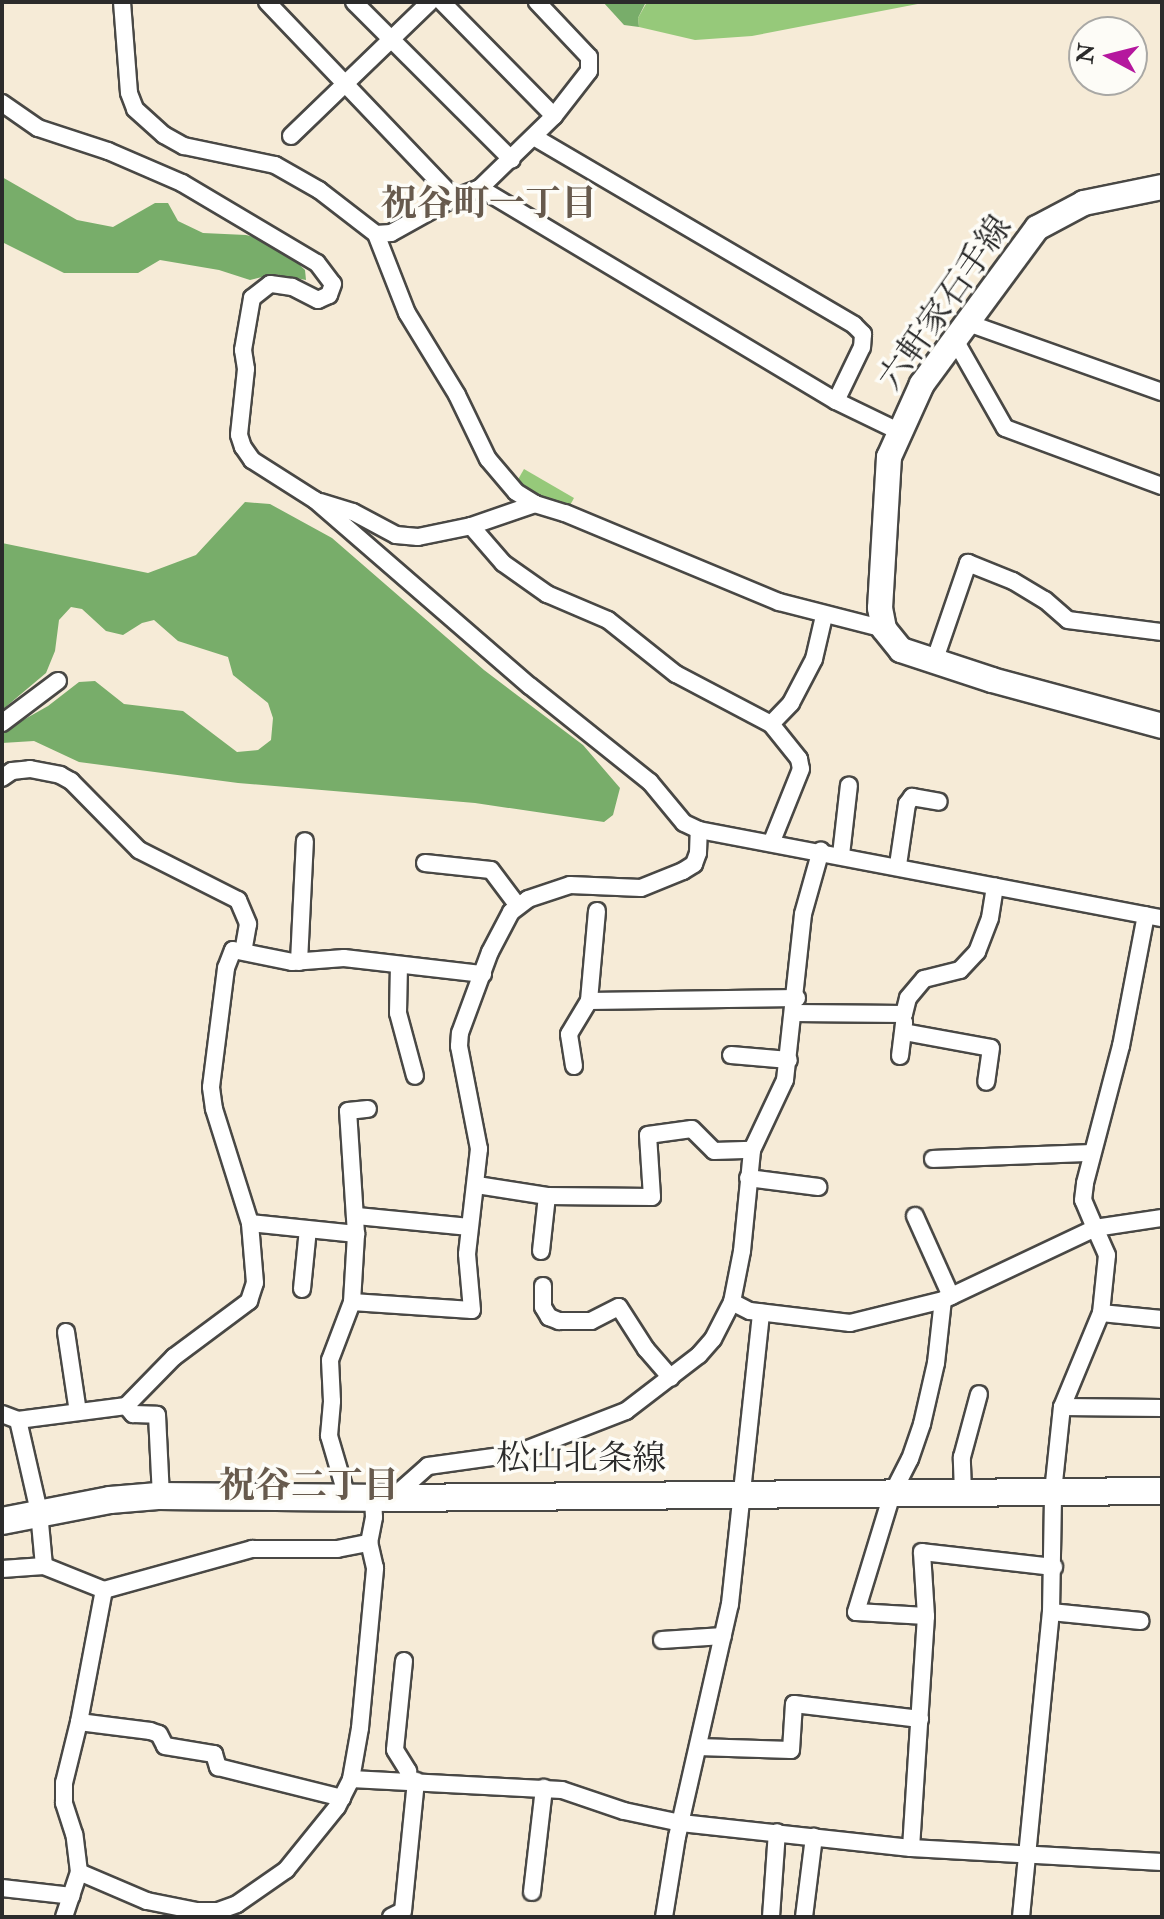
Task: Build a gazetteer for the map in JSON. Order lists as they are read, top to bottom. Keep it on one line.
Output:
{"streets":{"main road":["六軒家石手線","松山北条線"]},"districts":["祝谷町一丁目","祝谷二丁目"],"north":"left"}
